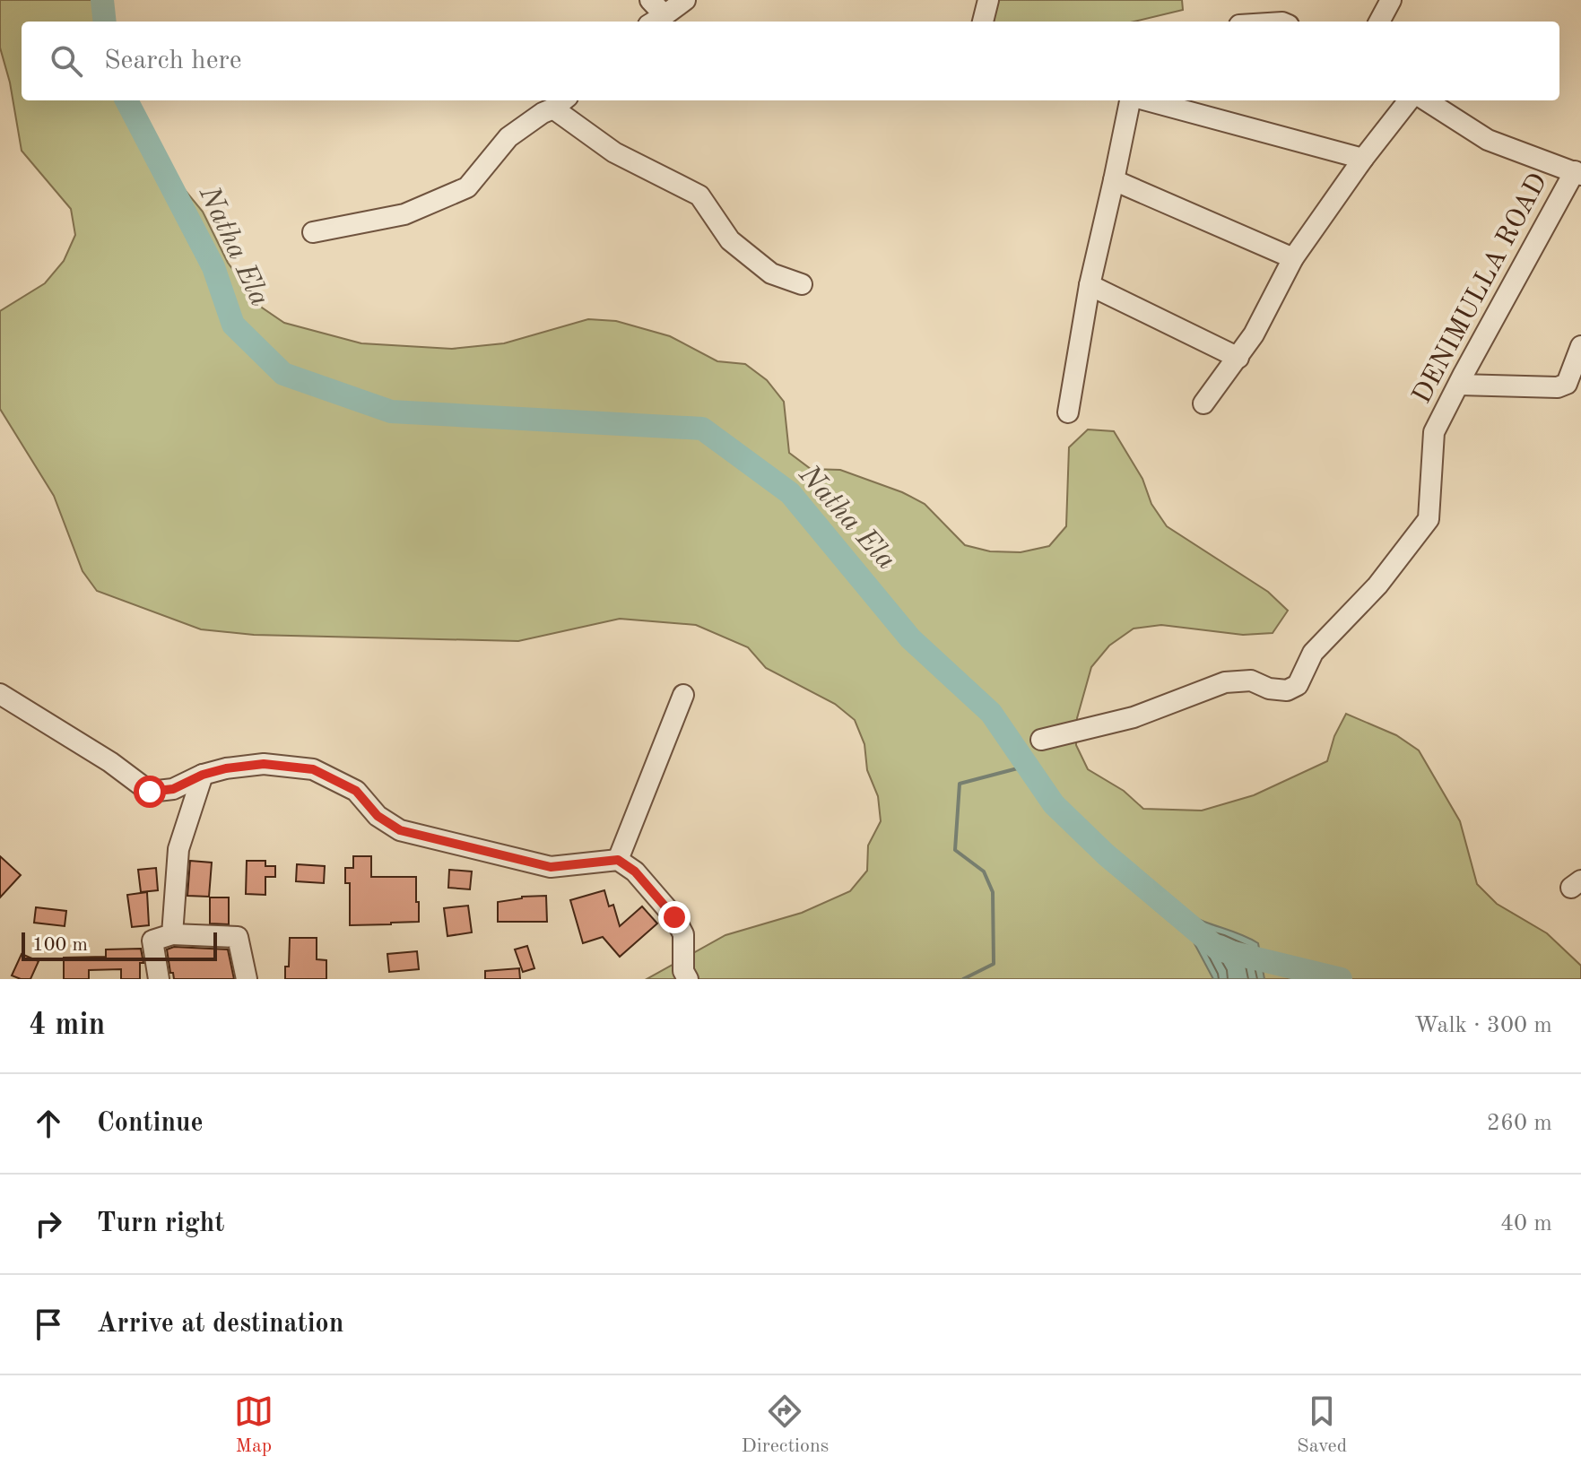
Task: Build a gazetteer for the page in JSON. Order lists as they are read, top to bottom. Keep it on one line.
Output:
{"streets":{"street":["DENIMULLA ROAD"]},"water":["Natha Ela"],"scale_bar":"100 m","page":{"search":"Search here","scale":"100 m","heading":["4 min","Walk · 300 m"],"list":[["Continue","260 m"],["Turn right","40 m"],"Arrive at destination"],"nav":["Map","Directions","Saved"]}}
